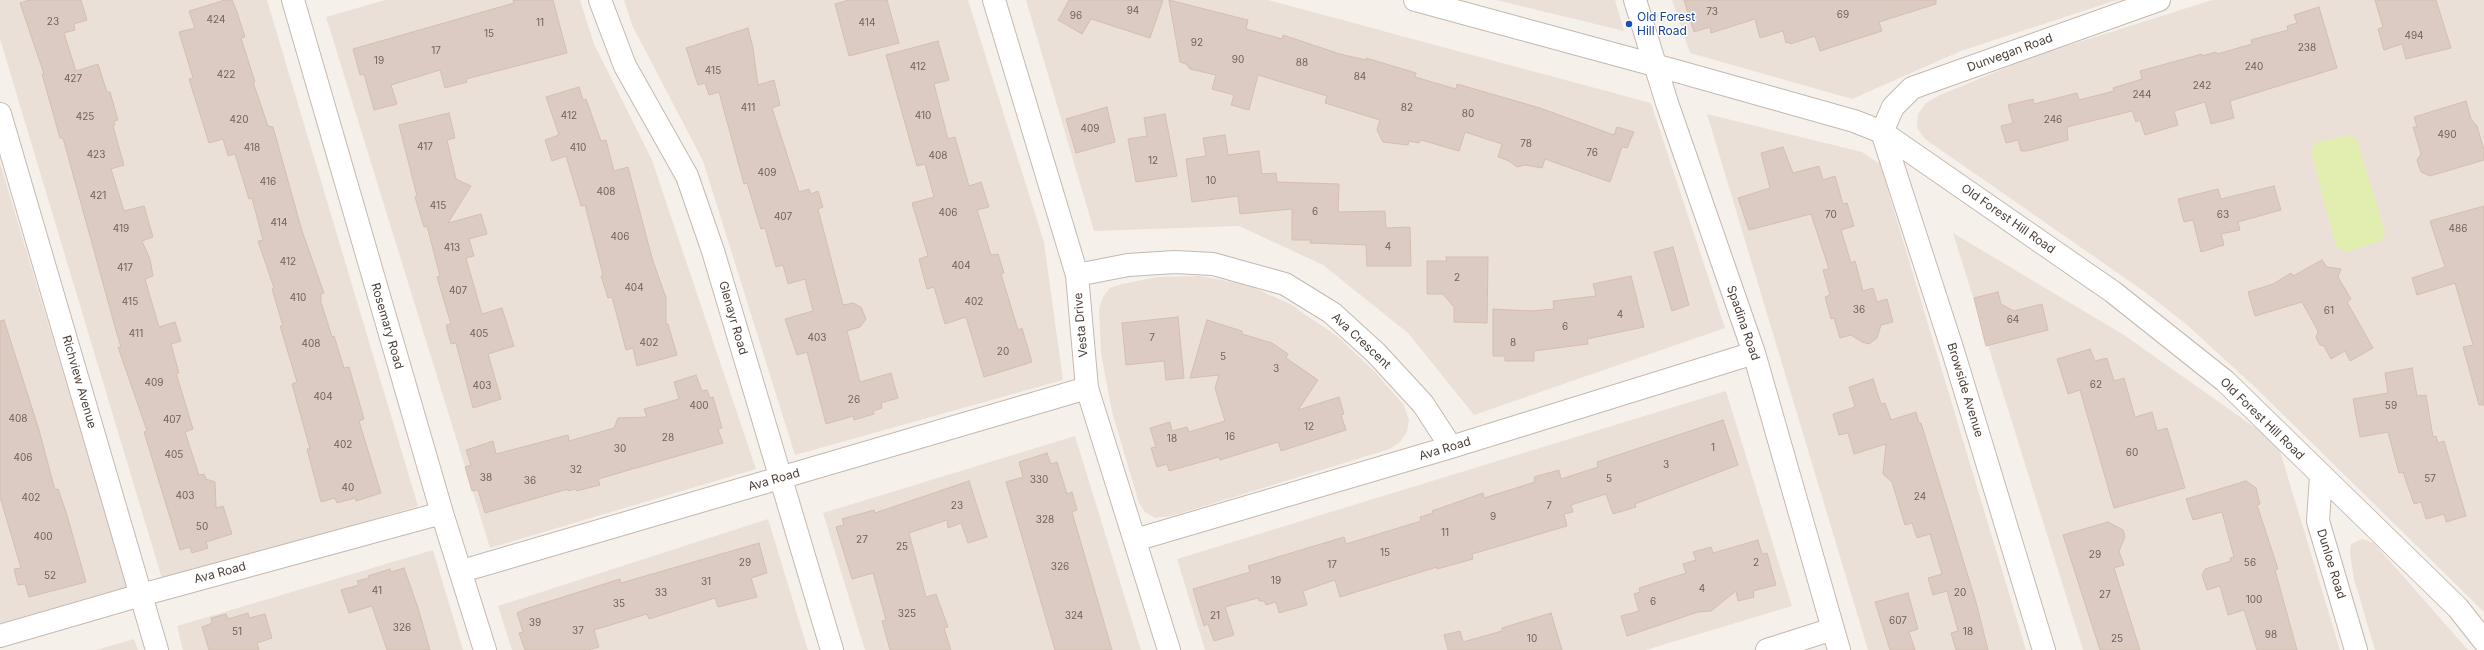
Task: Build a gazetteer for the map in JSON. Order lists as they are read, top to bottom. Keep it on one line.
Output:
{"streets":{"street":["Dunvegan Road","Old Forest Hill Road","Glenayr Road","Spadina Road","Vesta Drive","Rosemary Road","Ava Crescent","Richview Avenue","Browside Avenue","Ava Road","Dunloe Road"]},"crossings":[["Dunvegan Road","Old Forest Hill Road"],["Dunvegan Road","Browside Avenue"],["Old Forest Hill Road","Spadina Road"],["Old Forest Hill Road","Browside Avenue"],["Old Forest Hill Road","Dunloe Road"],["Glenayr Road","Ava Road"],["Spadina Road","Ava Road"],["Vesta Drive","Ava Crescent"],["Vesta Drive","Ava Road"],["Rosemary Road","Ava Road"],["Ava Crescent","Ava Road"],["Richview Avenue","Ava Road"]],"places":["Old Forest Hill Road"],"house_numbers":["94","73","69","96","424","23","11","414","15","494","92","238","17","90","19","88","412","240","415","422","84","427","242","244","411","82","80","412","410","425","420","246","409","490","78","417","418","410","76","423","408","12","409","10","416","408","421","415","6","406","70","63","407","414","419","486","406","4","413","412","404","417","2","404","407","410","415","402","36","61","4","64","6","411","405","403","7","402","8","408","20","5","3","409","62","403","404","26","400","59","408","407","12","16","28","18","402","1","30","60","405","406","3","32","38","5","57","330","36","40","403","24","402","23","7","9","328","50","11","400","27","25","15","29","29","2","56","17","326","52","19","31","4","41","33","20","27","100","6","35","325","324","21","607","39","326","37","51","18","98","10","25"]}
